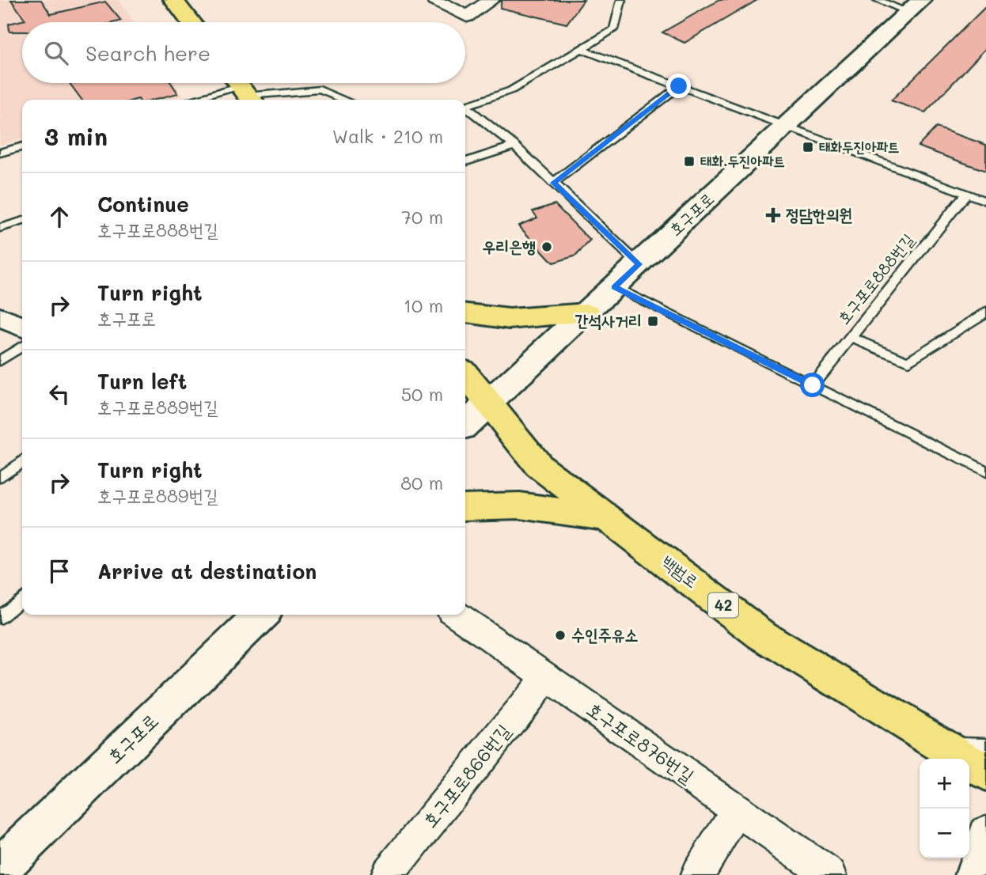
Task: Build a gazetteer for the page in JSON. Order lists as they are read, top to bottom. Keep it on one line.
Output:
{"streets":{"main road":["호구포로","백범로","42"],"street":["호구포로876번길","호구포로866번길"],"lane":["호구포로888번길"]},"crossings":[["호구포로","백범로"],["호구포로876번길","호구포로866번길"]],"places":{"transit":["태화두진아파트","태화.두진아파트","간석사거리"],"health":["정담한의원"],"other":["우리은행","수인주유소"]},"page":{"search":"Search here","heading":["3 min","Walk · 210 m"],"list":[["Continue","호구포로888번길","70 m"],["Turn right","호구포로","10 m"],["Turn left","호구포로889번길","50 m"],["Turn right","호구포로889번길","80 m"],"Arrive at destination"],"map_buttons":["+","−"]}}
